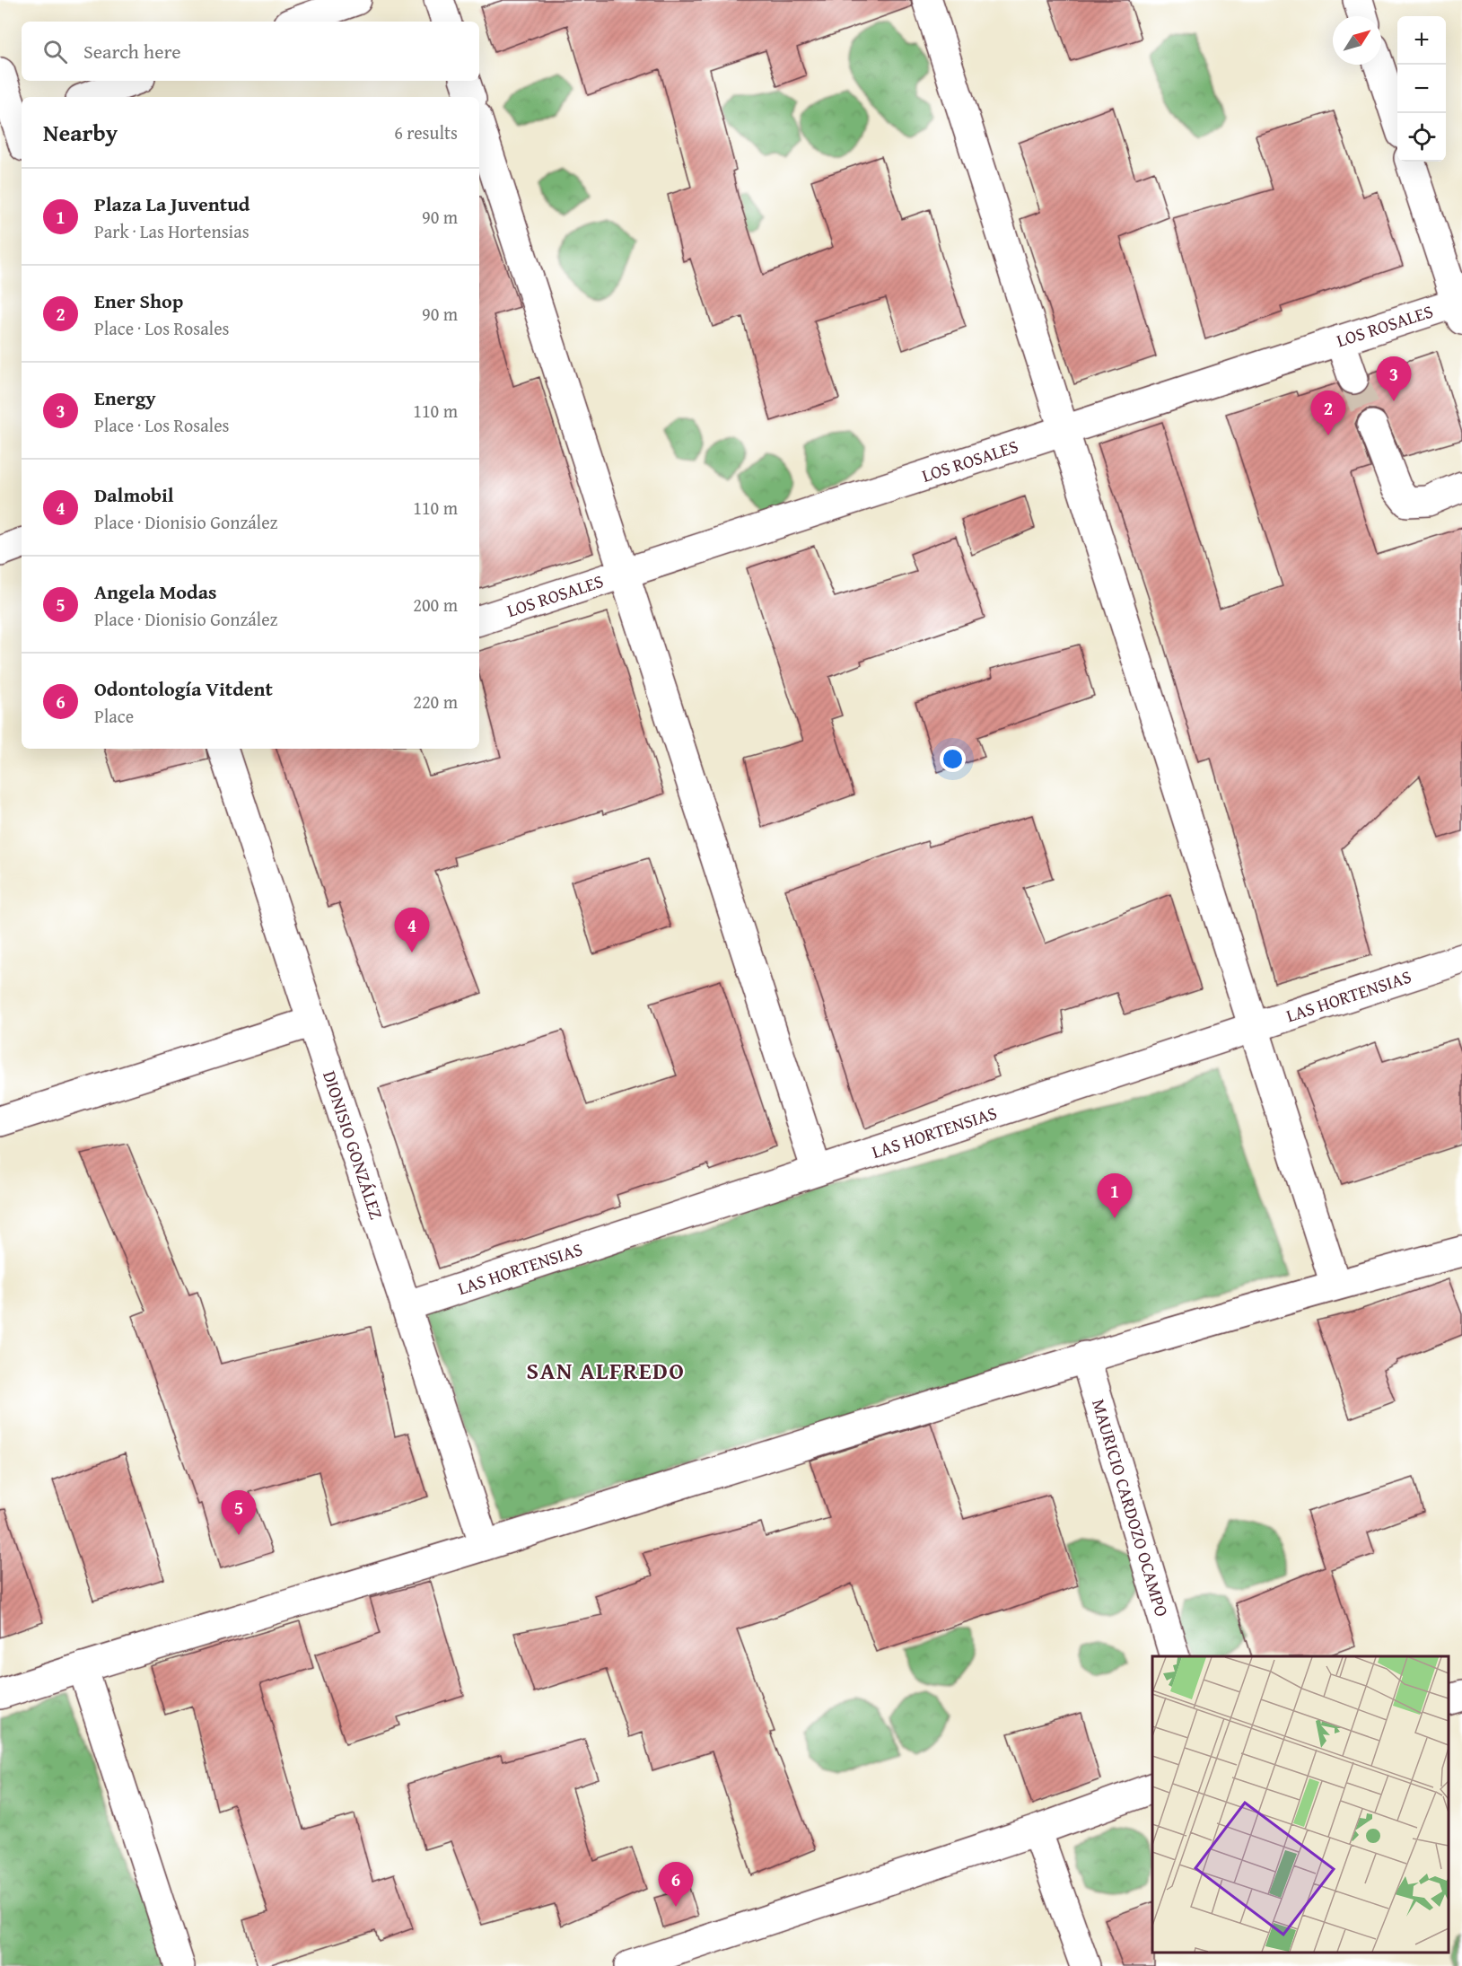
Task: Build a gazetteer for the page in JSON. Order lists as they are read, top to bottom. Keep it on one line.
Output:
{"streets":{"street":["LOS ROSALES","LAS HORTENSIAS","DIONISIO GONZÁLEZ","MAURICIO CARDOZO OCAMPO"]},"crossings":[["LAS HORTENSIAS","DIONISIO GONZÁLEZ"]],"districts":["SAN ALFREDO"],"north":"top right","page":{"map_buttons":["+","−"],"search":"Search here","heading":["Nearby","6 results"],"list":[{"mark":"1","name":"Plaza La Juventud","note":"Park · Las Hortensias","value":"90 m"},{"mark":"2","name":"Ener Shop","note":"Place · Los Rosales","value":"90 m"},{"mark":"3","name":"Energy","note":"Place · Los Rosales","value":"110 m"},{"mark":"4","name":"Dalmobil","note":"Place · Dionisio González","value":"110 m"},{"mark":"5","name":"Angela Modas","note":"Place · Dionisio González","value":"200 m"},{"mark":"6","name":"Odontología Vitdent","note":"Place","value":"220 m"}],"pins":["3","2","4","1","5","6"]}}
